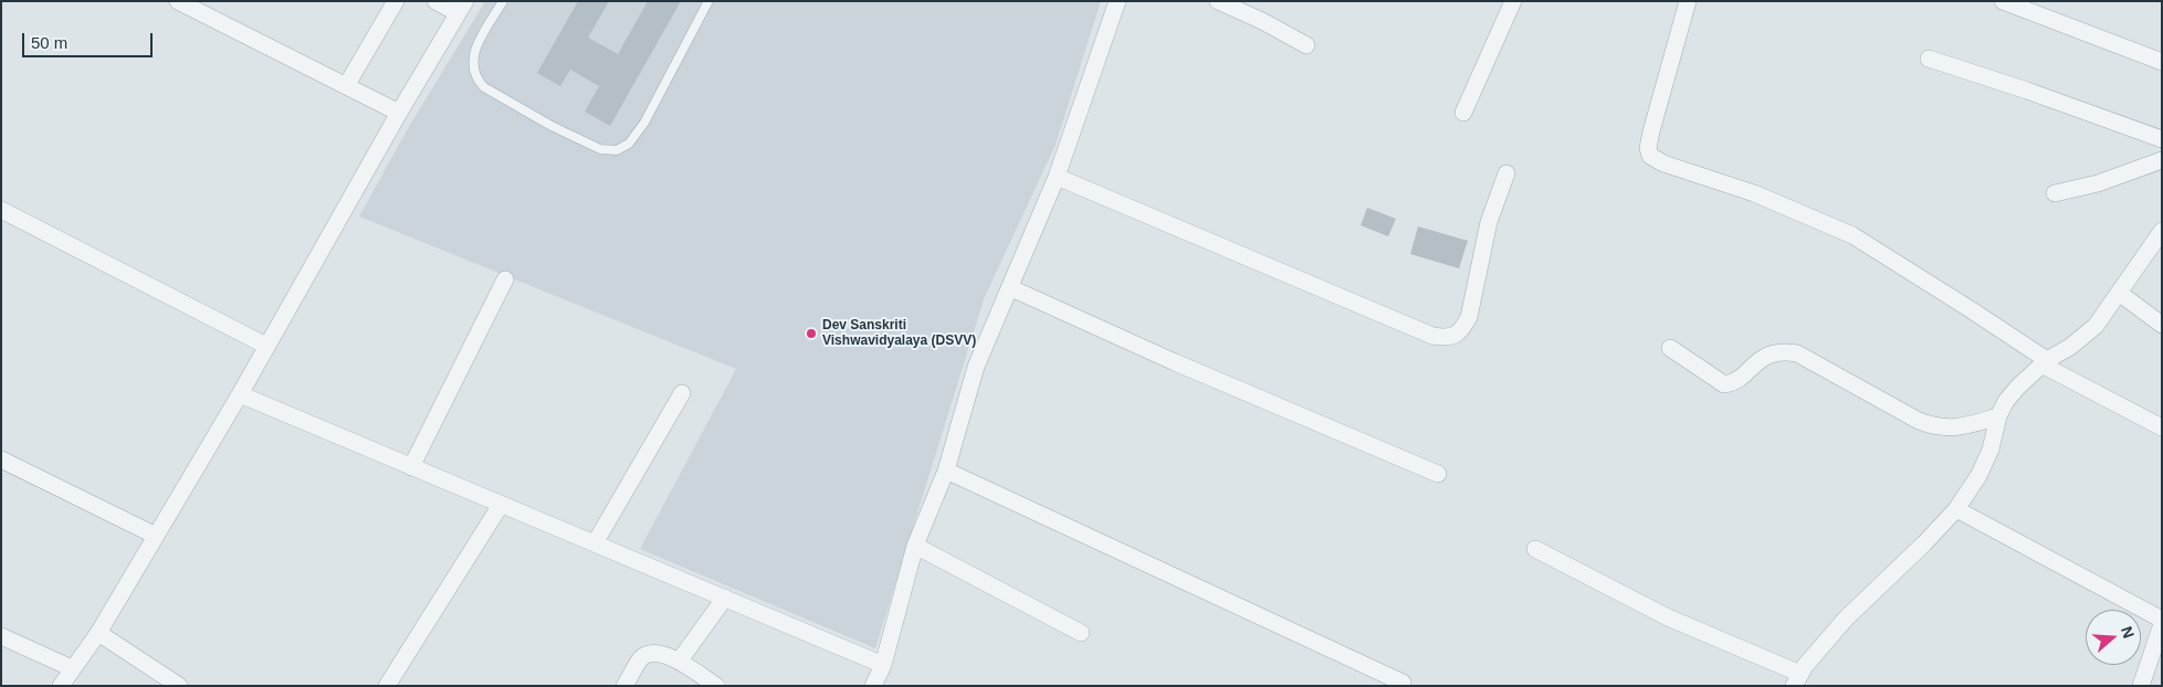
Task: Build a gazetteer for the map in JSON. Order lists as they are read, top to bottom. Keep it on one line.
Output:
{"places":["Dev Sanskriti Vishwavidyalaya (DSVV)"],"scale_bar":"50 m","north":"right"}
